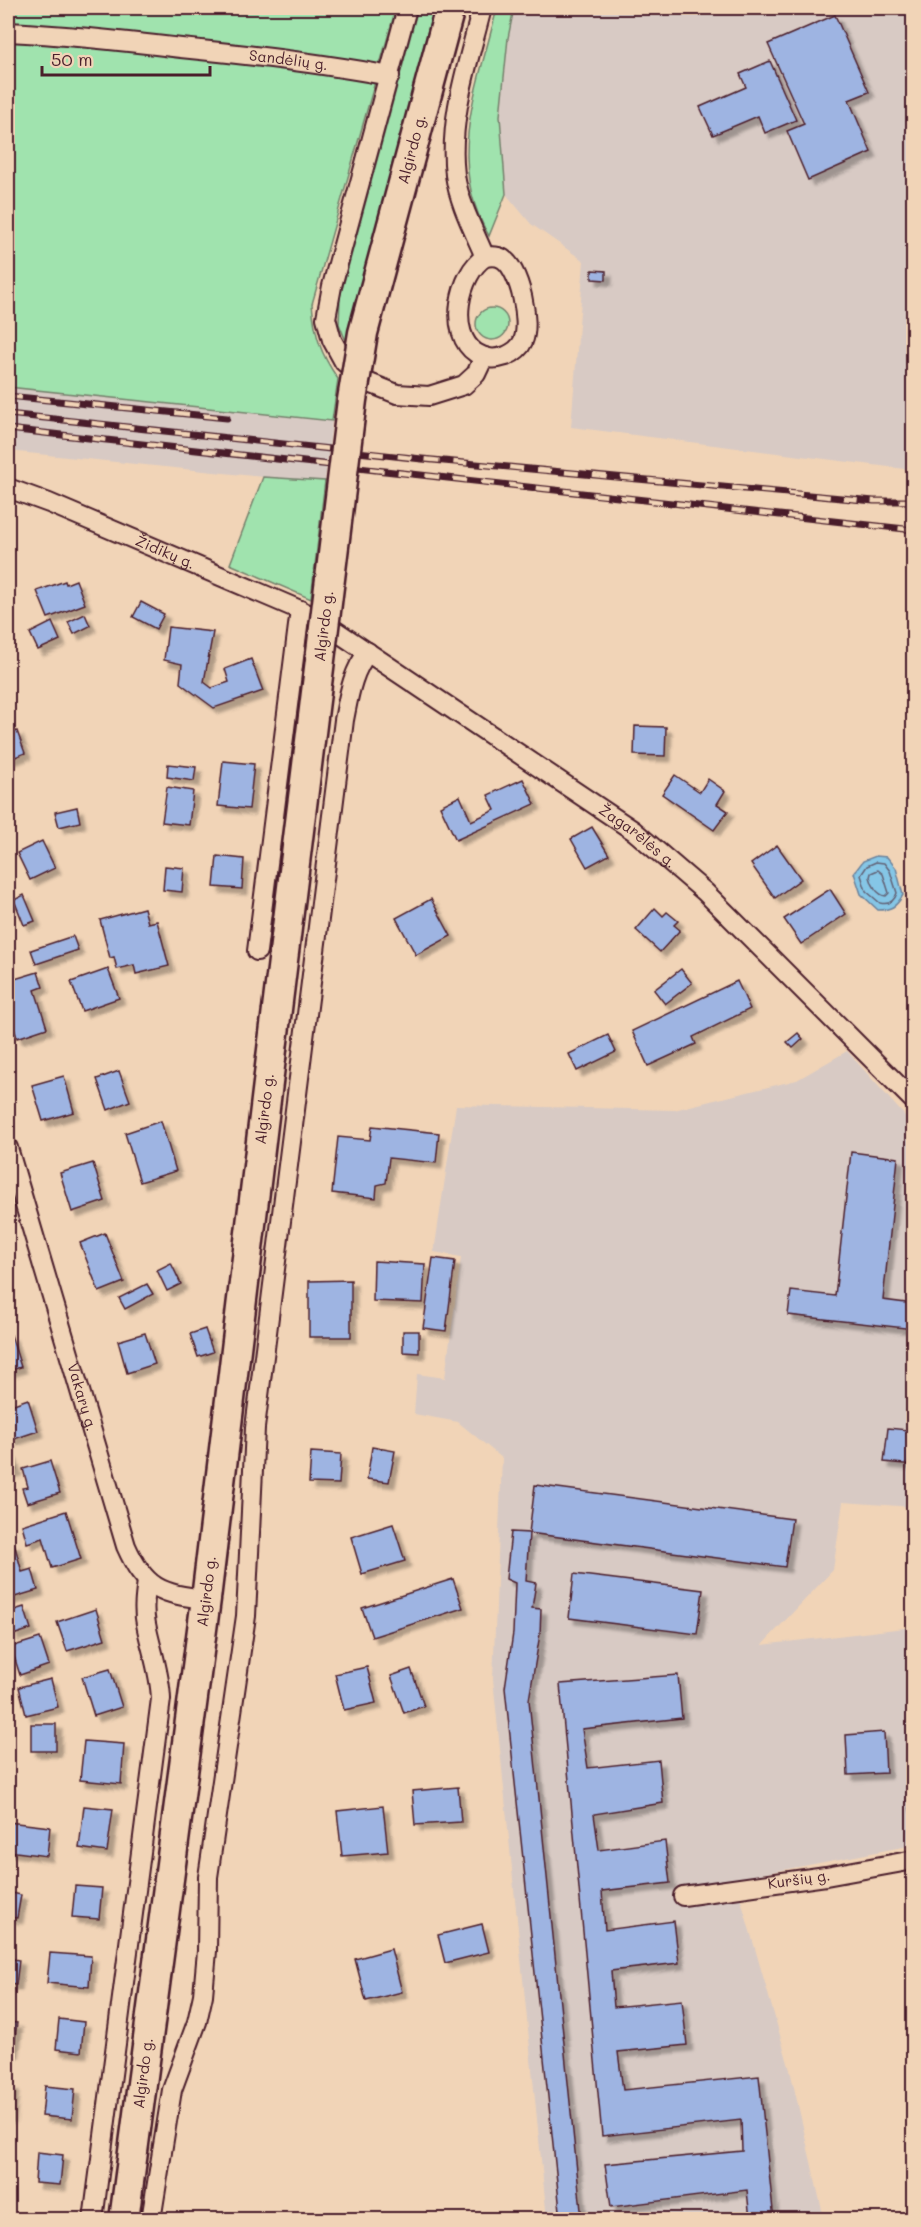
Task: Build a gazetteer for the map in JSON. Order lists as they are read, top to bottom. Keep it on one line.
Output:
{"streets":{"main road":["Algirdo g."],"street":["Sandėlių g.","Židikų g.","Žagarėlės g.","Vakarų g.","Kuršių g."]},"crossings":[["Algirdo g.","Vakarų g."],["Židikų g.","Žagarėlės g."]],"scale_bar":"50 m"}
